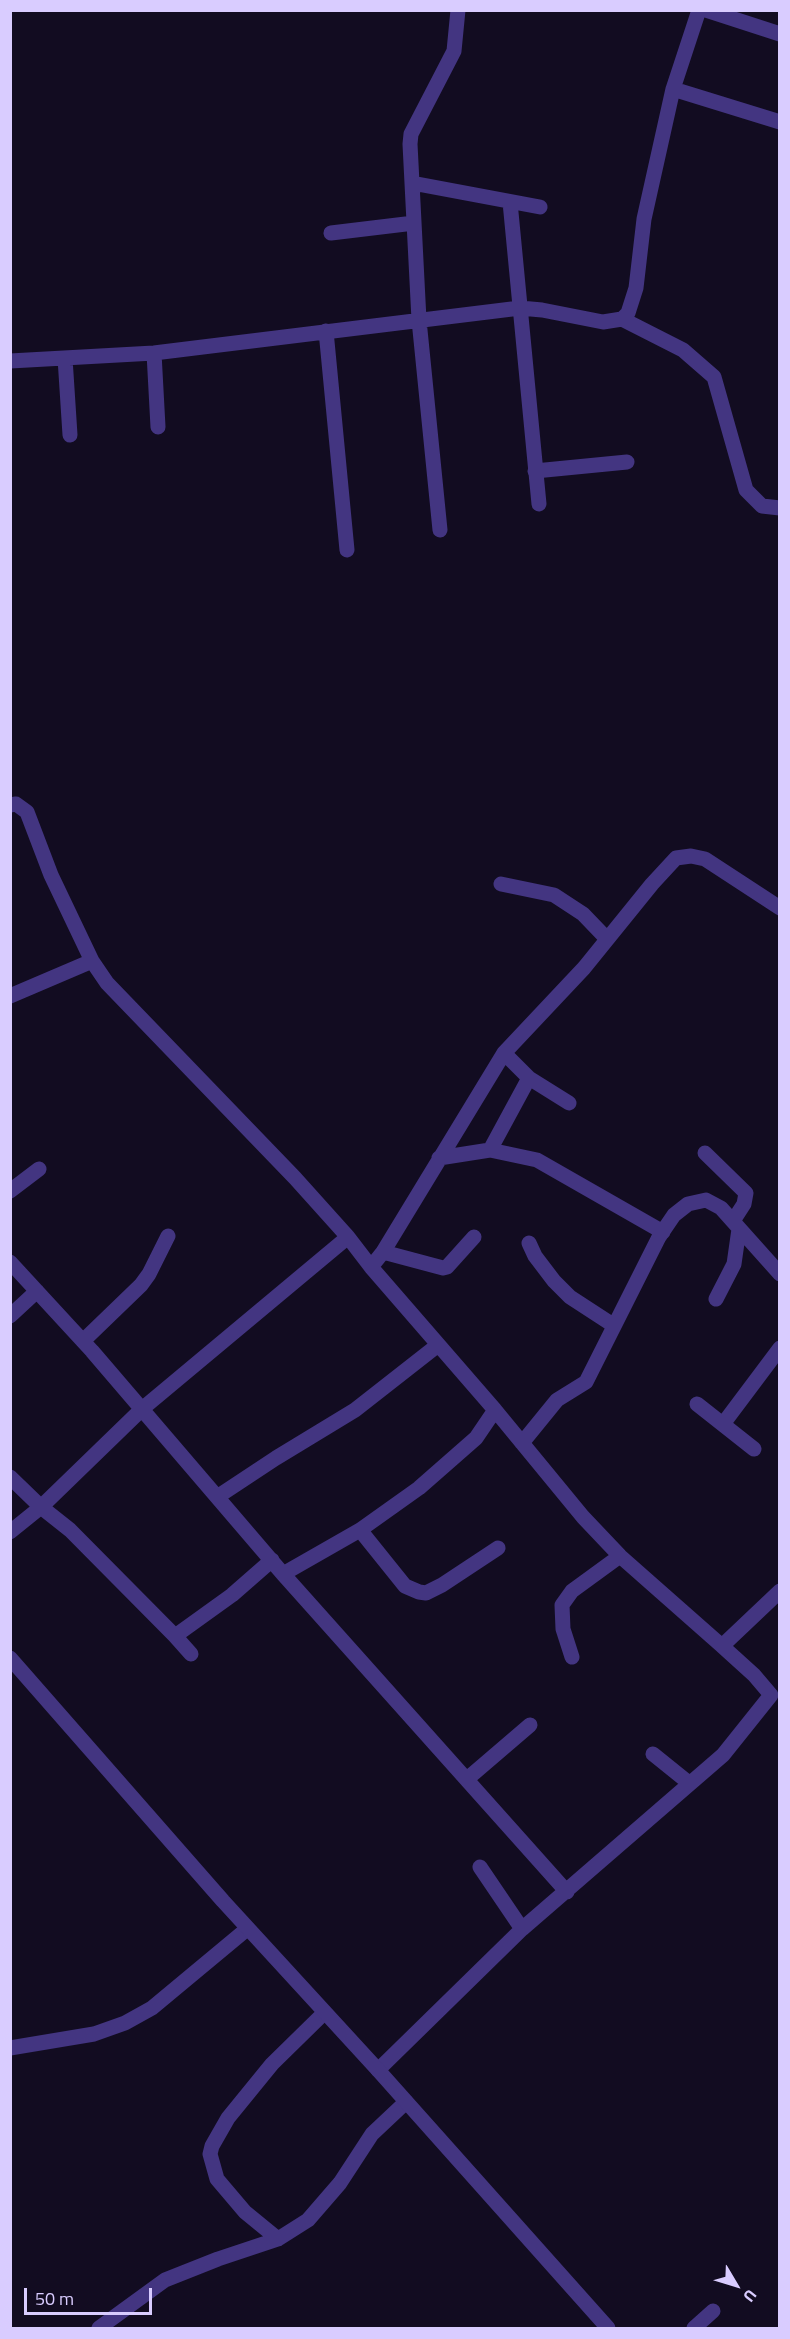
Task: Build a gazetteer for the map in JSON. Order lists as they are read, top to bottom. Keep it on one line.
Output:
{"scale_bar":"50 m","north":"bottom right"}
